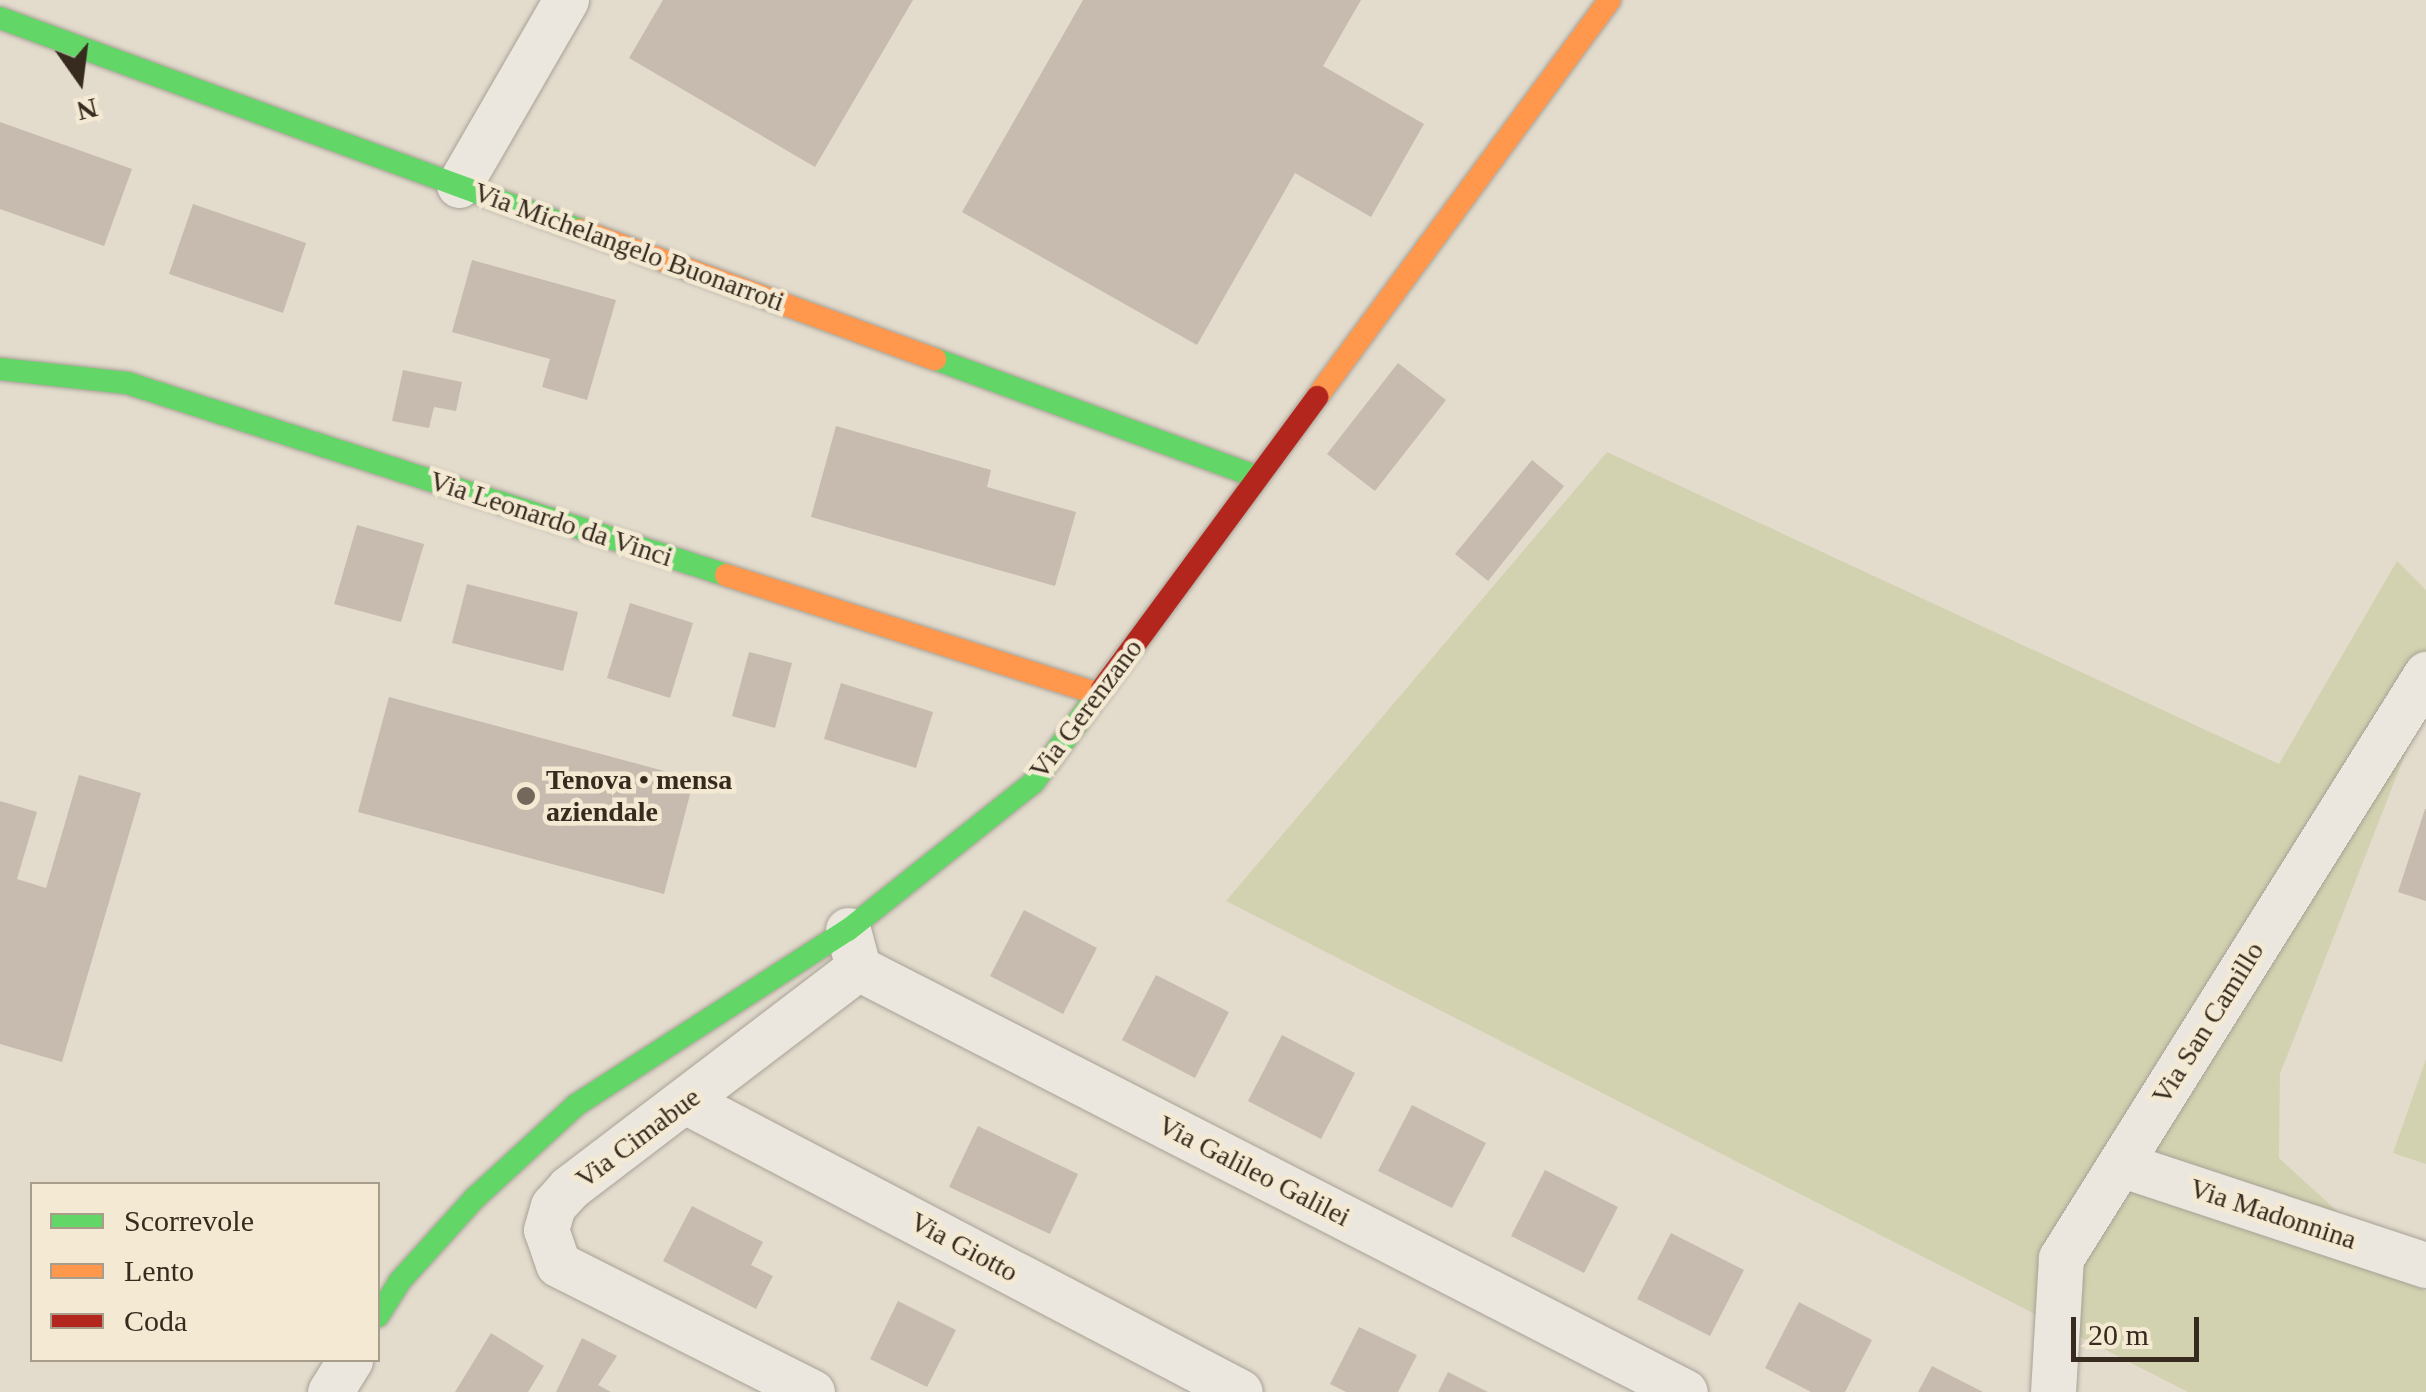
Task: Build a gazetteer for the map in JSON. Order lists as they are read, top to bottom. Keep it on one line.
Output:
{"streets":{"street":["Via Michelangelo Buonarroti","Via Leonardo da Vinci","Via Gerenzano","Via San Camillo","Via Cimabue","Via Galileo Galilei","Via Madonnina","Via Giotto"]},"crossings":[["Via Michelangelo Buonarroti","Via Gerenzano"],["Via Leonardo da Vinci","Via Gerenzano"],["Via Gerenzano","Via Cimabue"],["Via Gerenzano","Via Galileo Galilei"],["Via San Camillo","Via Madonnina"],["Via Cimabue","Via Galileo Galilei"],["Via Cimabue","Via Giotto"]],"places":["Tenova • mensa aziendale"],"legend":["Scorrevole","Lento","Coda"],"scale_bar":"20 m","north":"bottom"}
